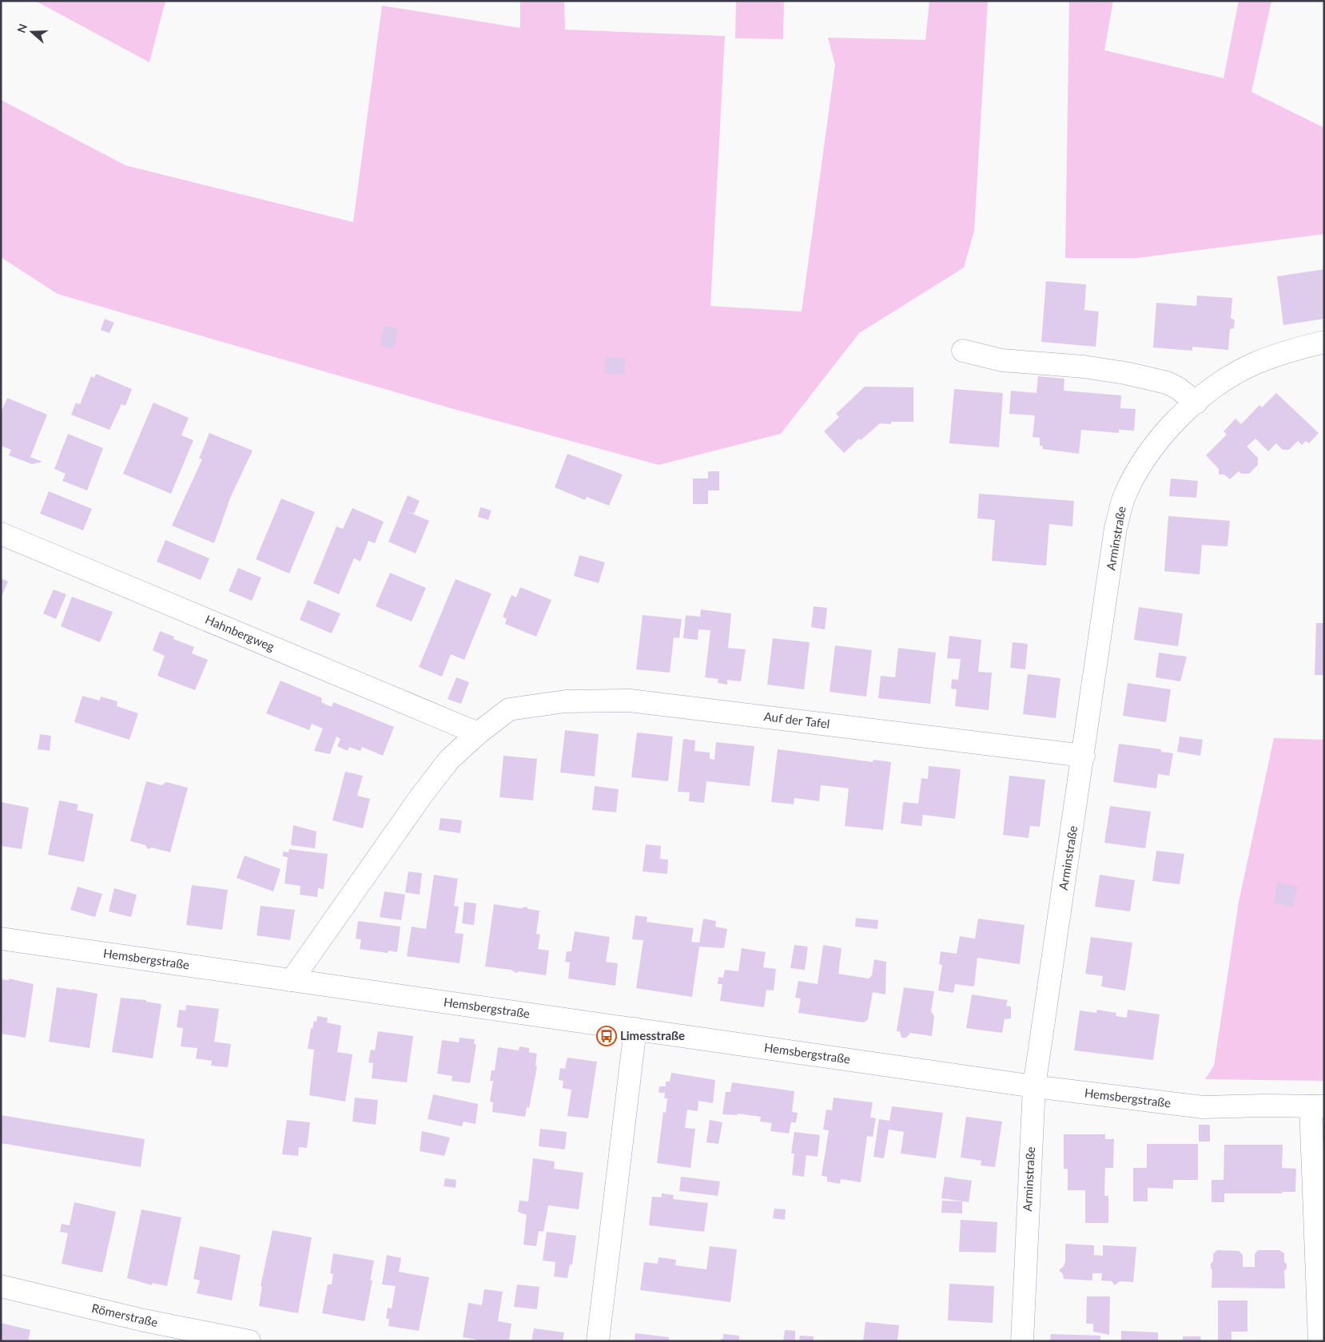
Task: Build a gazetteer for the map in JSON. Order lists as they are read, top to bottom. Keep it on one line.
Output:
{"streets":{"street":["Arminstraße","Hahnbergweg","Auf der Tafel","Hemsbergstraße","Römerstraße"]},"crossings":[["Arminstraße","Auf der Tafel"],["Arminstraße","Hemsbergstraße"],["Hahnbergweg","Auf der Tafel"]],"places":{"bus stop":["Limesstraße"]},"north":"left"}
